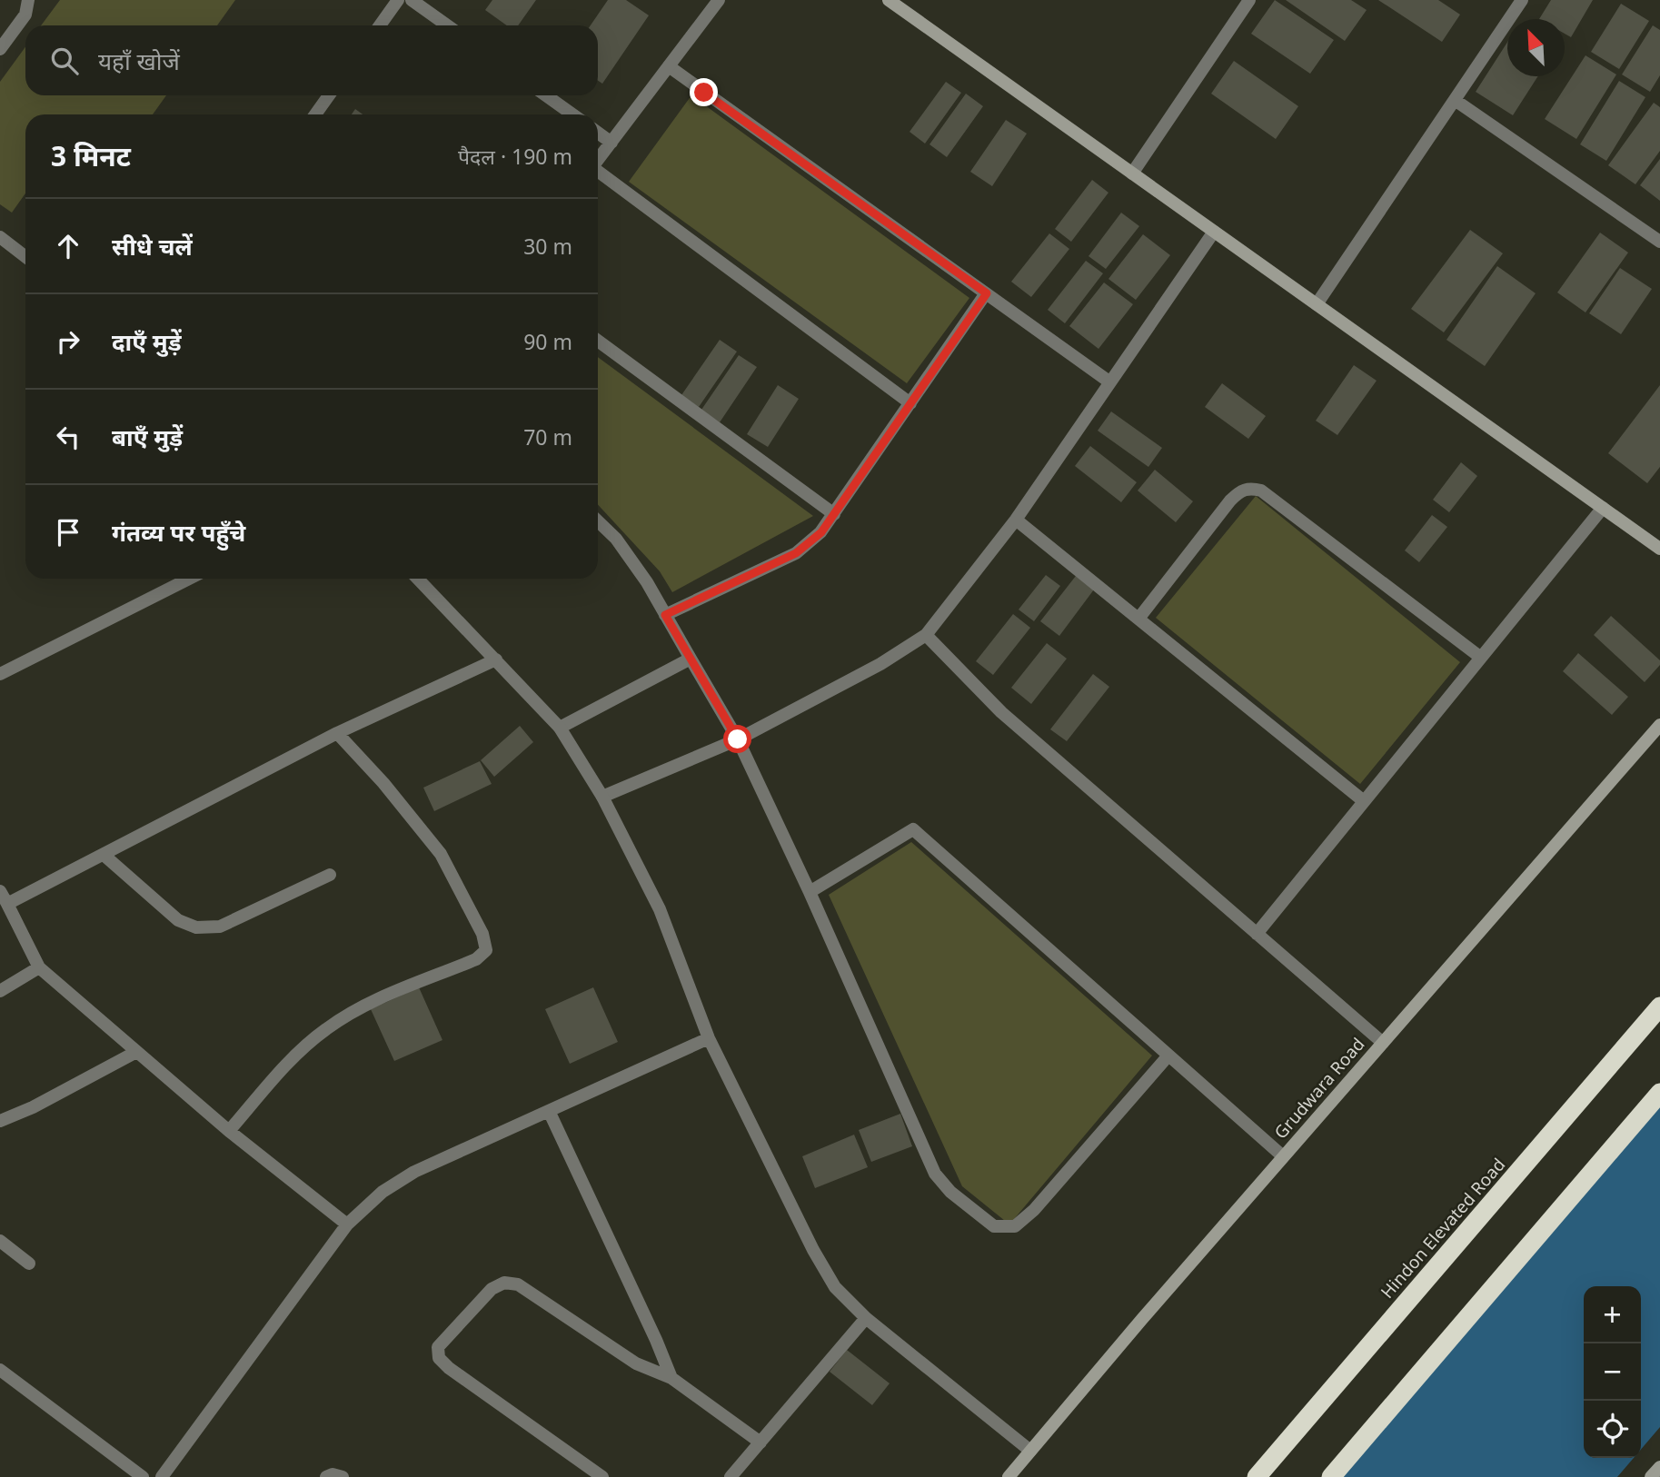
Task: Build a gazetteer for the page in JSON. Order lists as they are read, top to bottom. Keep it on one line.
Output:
{"streets":{"highway":["Hindon Elevated Road"],"street":["Grudwara Road"]},"north":"top left","page":{"search":"यहाँ खोजें","heading":["3 मिनट","पैदल · 190 m"],"list":[["सीधे चलें","30 m"],["दाएँ मुड़ें","90 m"],["बाएँ मुड़ें","70 m"],"गंतव्य पर पहुँचे"],"map_buttons":["+","−"]}}
